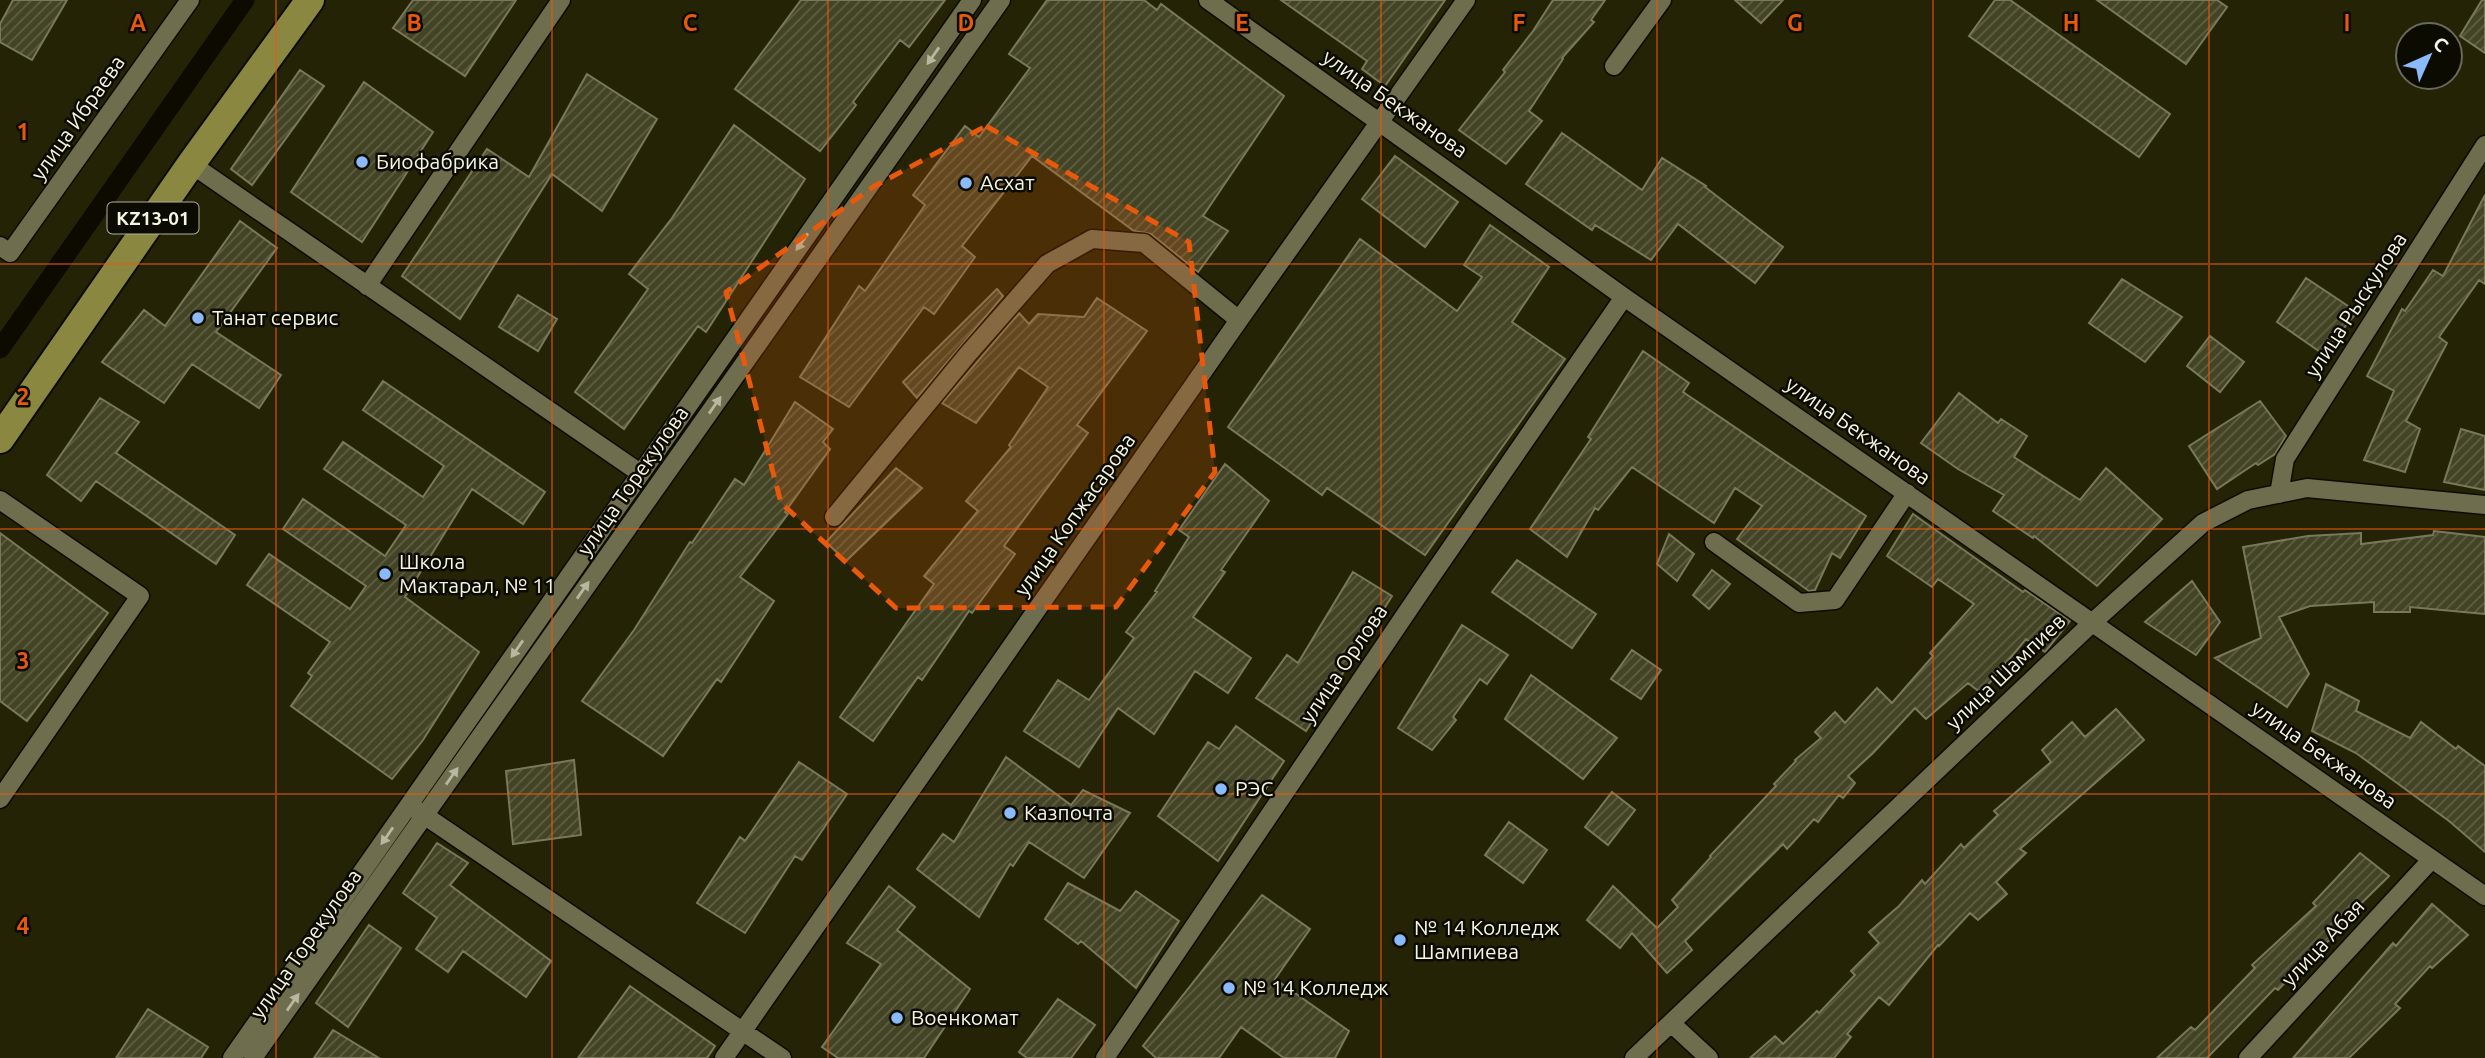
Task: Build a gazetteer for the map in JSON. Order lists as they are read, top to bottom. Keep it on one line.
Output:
{"streets":{"main road":["KZ13-01"],"street":["улица Бекжанова","улица Ибраева","улица Рыскулова","улица Торекулова","улица Копжасарова","улица Орлова","улица Шампиев","улица Абая"]},"crossings":[["улица Бекжанова","улица Копжасарова"],["улица Бекжанова","улица Орлова"],["улица Бекжанова","улица Шампиев"],["улица Бекжанова","улица Абая"],["улица Рыскулова","улица Шампиев"]],"places":["Биофабрика","Асхат","Танат сервис","Школа Мактарал, № 11","РЭС","Казпочта","№ 14 Колледж Шампиева","№ 14 Колледж","Военкомат"],"north":"top right","grid":{"columns":["A","B","C","D","E","F","G","H","I"],"rows":["1","2","3","4"]}}
